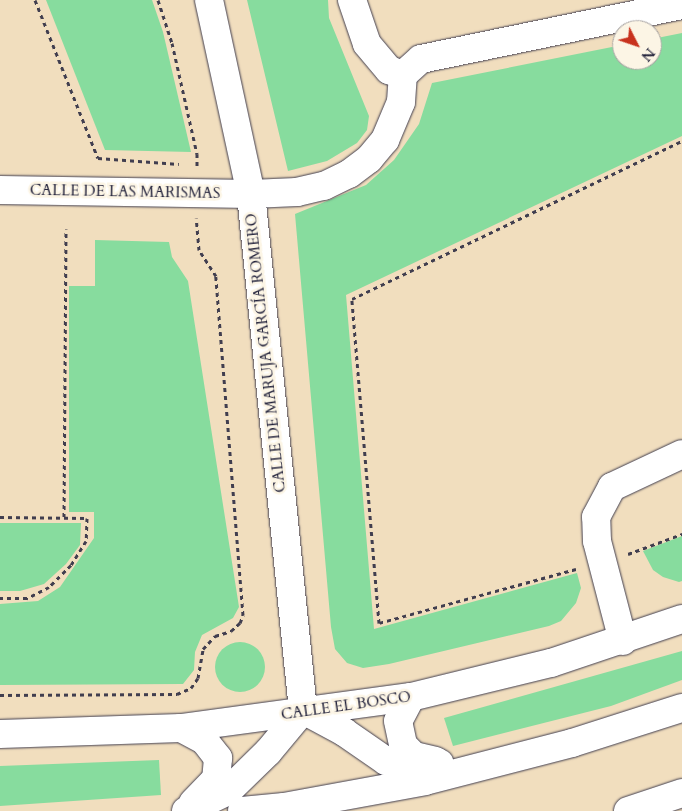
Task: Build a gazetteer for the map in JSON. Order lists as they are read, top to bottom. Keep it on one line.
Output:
{"streets":{"main road":["CALLE DE LAS MARISMAS","CALLE DE MARUJA GARCÍA ROMERO","CALLE EL BOSCO"]},"crossings":[["CALLE DE LAS MARISMAS","CALLE DE MARUJA GARCÍA ROMERO"],["CALLE DE MARUJA GARCÍA ROMERO","CALLE EL BOSCO"]],"north":"bottom right"}
